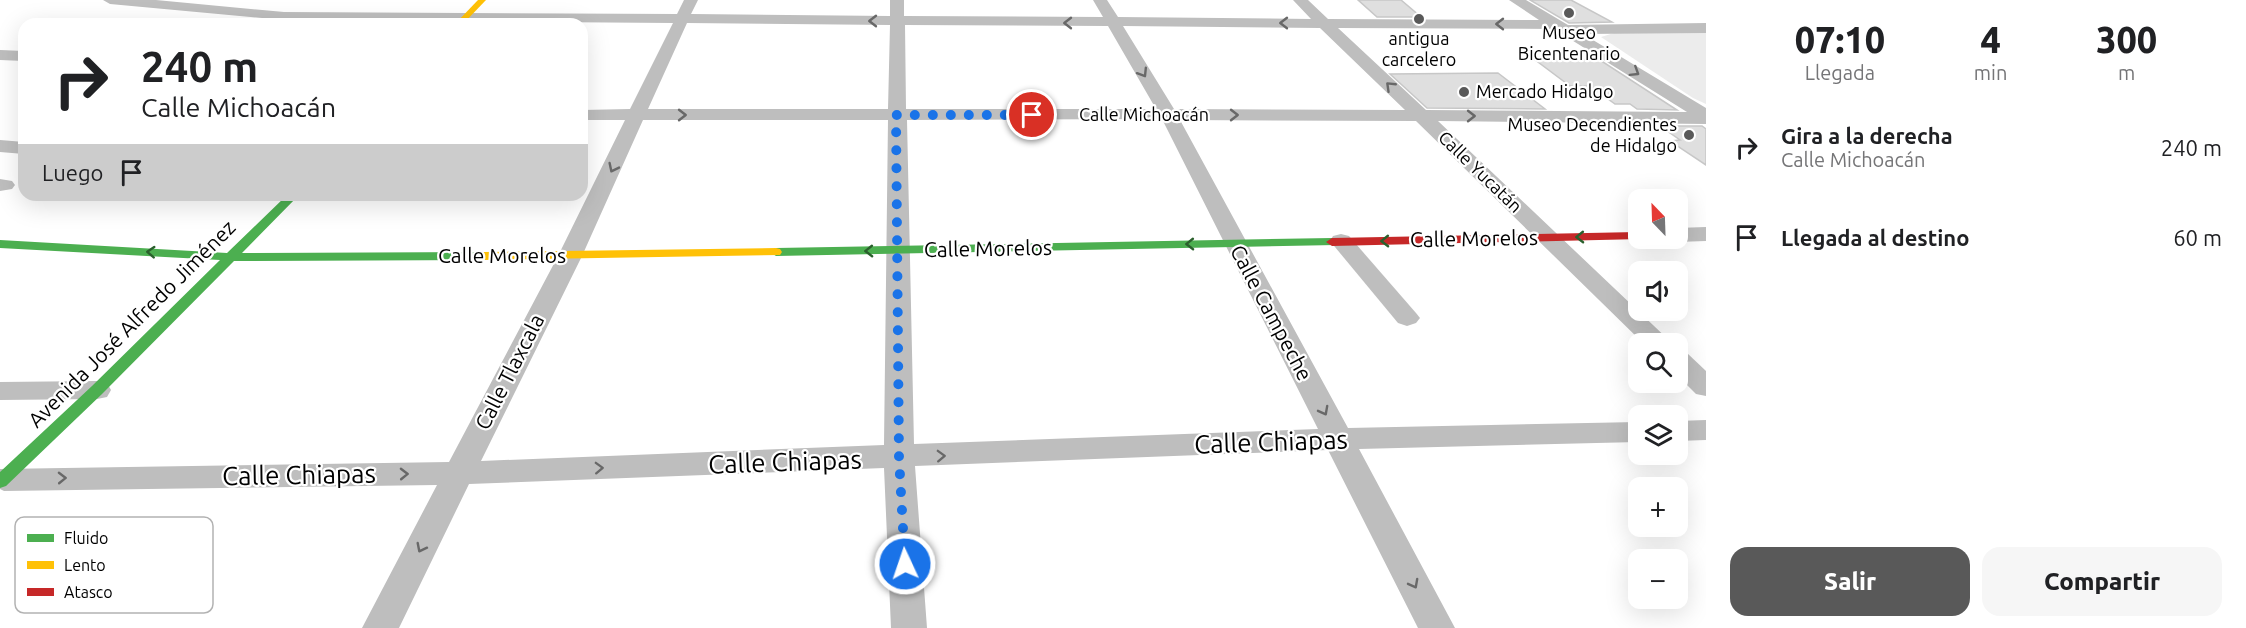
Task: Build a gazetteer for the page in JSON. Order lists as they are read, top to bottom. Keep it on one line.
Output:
{"streets":{"street":["Calle Michoacán","Calle Yucatán","Calle Morelos","Calle Campeche","Avenida José Alfredo Jiménez","Calle Tlaxcala","Calle Chiapas"]},"crossings":[["Calle Michoacán","Calle Yucatán"],["Calle Michoacán","Calle Campeche"],["Calle Michoacán","Calle Tlaxcala"],["Calle Yucatán","Calle Morelos"],["Calle Morelos","Calle Campeche"],["Calle Morelos","Avenida José Alfredo Jiménez"],["Calle Morelos","Calle Tlaxcala"],["Calle Campeche","Calle Chiapas"],["Avenida José Alfredo Jiménez","Calle Chiapas"],["Calle Tlaxcala","Calle Chiapas"]],"one_way":["Calle Morelos","Calle Campeche","Calle Tlaxcala","Calle Chiapas"],"places":["Museo Bicentenario","antigua carcelero","Mercado Hidalgo","Museo Decendientes de Hidalgo"],"legend":["Fluido","Lento","Atasco"],"north":"top left","page":{"eta":["07:10","Llegada","4","min","300","m"],"turn":["240 m","Calle Michoacán"],"list":[{"name":"Gira a la derecha","note":"Calle Michoacán","value":"240 m"},{"name":"Llegada al destino","value":"60 m"}],"then":"Luego","map_buttons":["+","−"],"buttons":["Salir","Compartir"]}}
